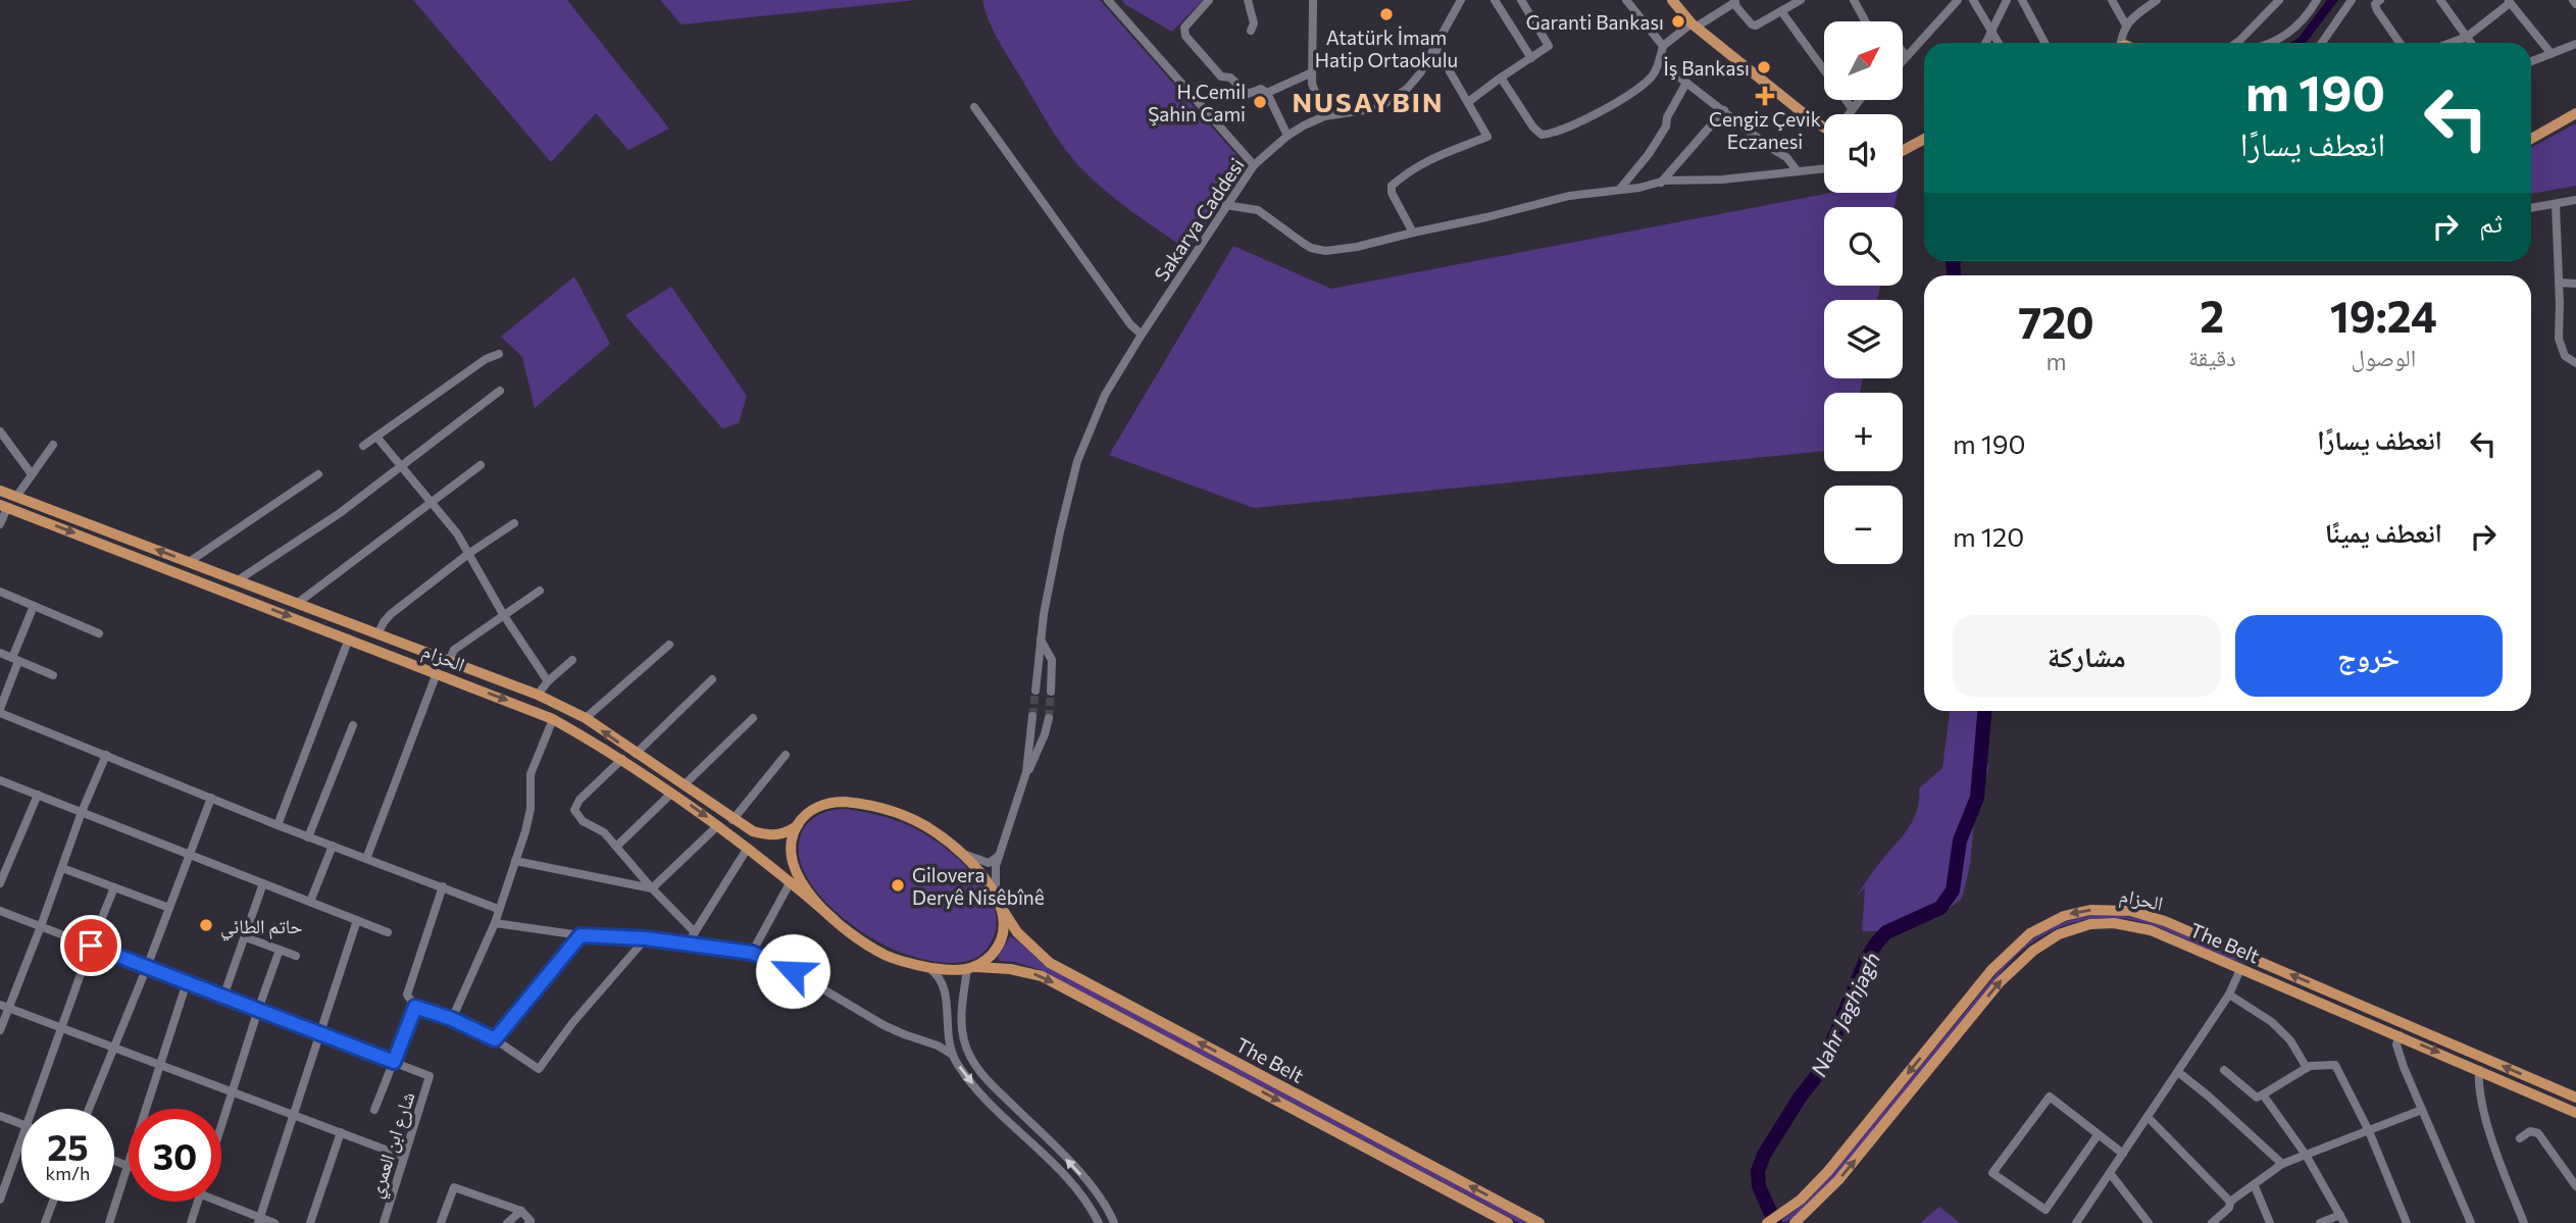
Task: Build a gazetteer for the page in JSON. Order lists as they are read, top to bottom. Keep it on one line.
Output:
{"streets":{"main road":["الحزام","The Belt"],"street":["Sakarya Caddesi","شارع ابن العمري"]},"crossings":[["الحزام","The Belt"]],"districts":["NUSAYBIN"],"water":["Nahr Jaghjagh"],"places":{"other":["Atatürk İmam Hatip Ortaokulu","Garanti Bankası","İş Bankası","H.Cemil Şahin Cami","Gilovera Deryê Nisêbînê","حاتم الطائي"],"health":["Cengiz Çevik Eczanesi"]},"north":"top right","page":{"map_buttons":["+","−"],"turn":["190 m","انعطف يسارًا"],"then":"ثم","eta":["19:24","الوصول","2","دقيقة","720","m"],"list":[{"name":"انعطف يسارًا","value":"190 m"},{"name":"انعطف يمينًا","value":"120 m"}],"buttons":["خروج","مشاركة"],"speed":"25 km/h","limit":"30"}}
